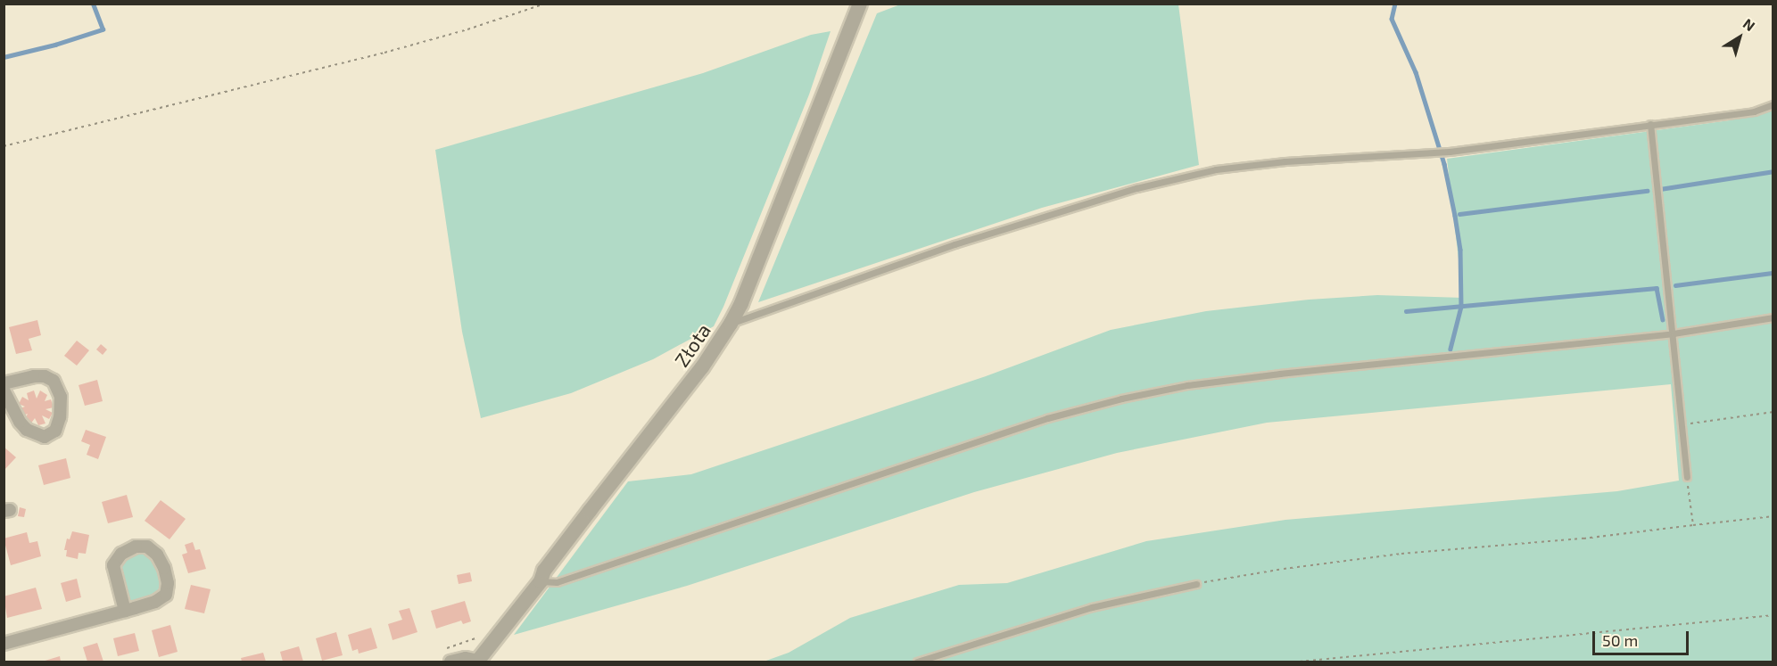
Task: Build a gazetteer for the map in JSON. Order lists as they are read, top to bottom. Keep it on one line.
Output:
{"streets":{"street":["Złota"]},"scale_bar":"50 m","north":"top right"}
